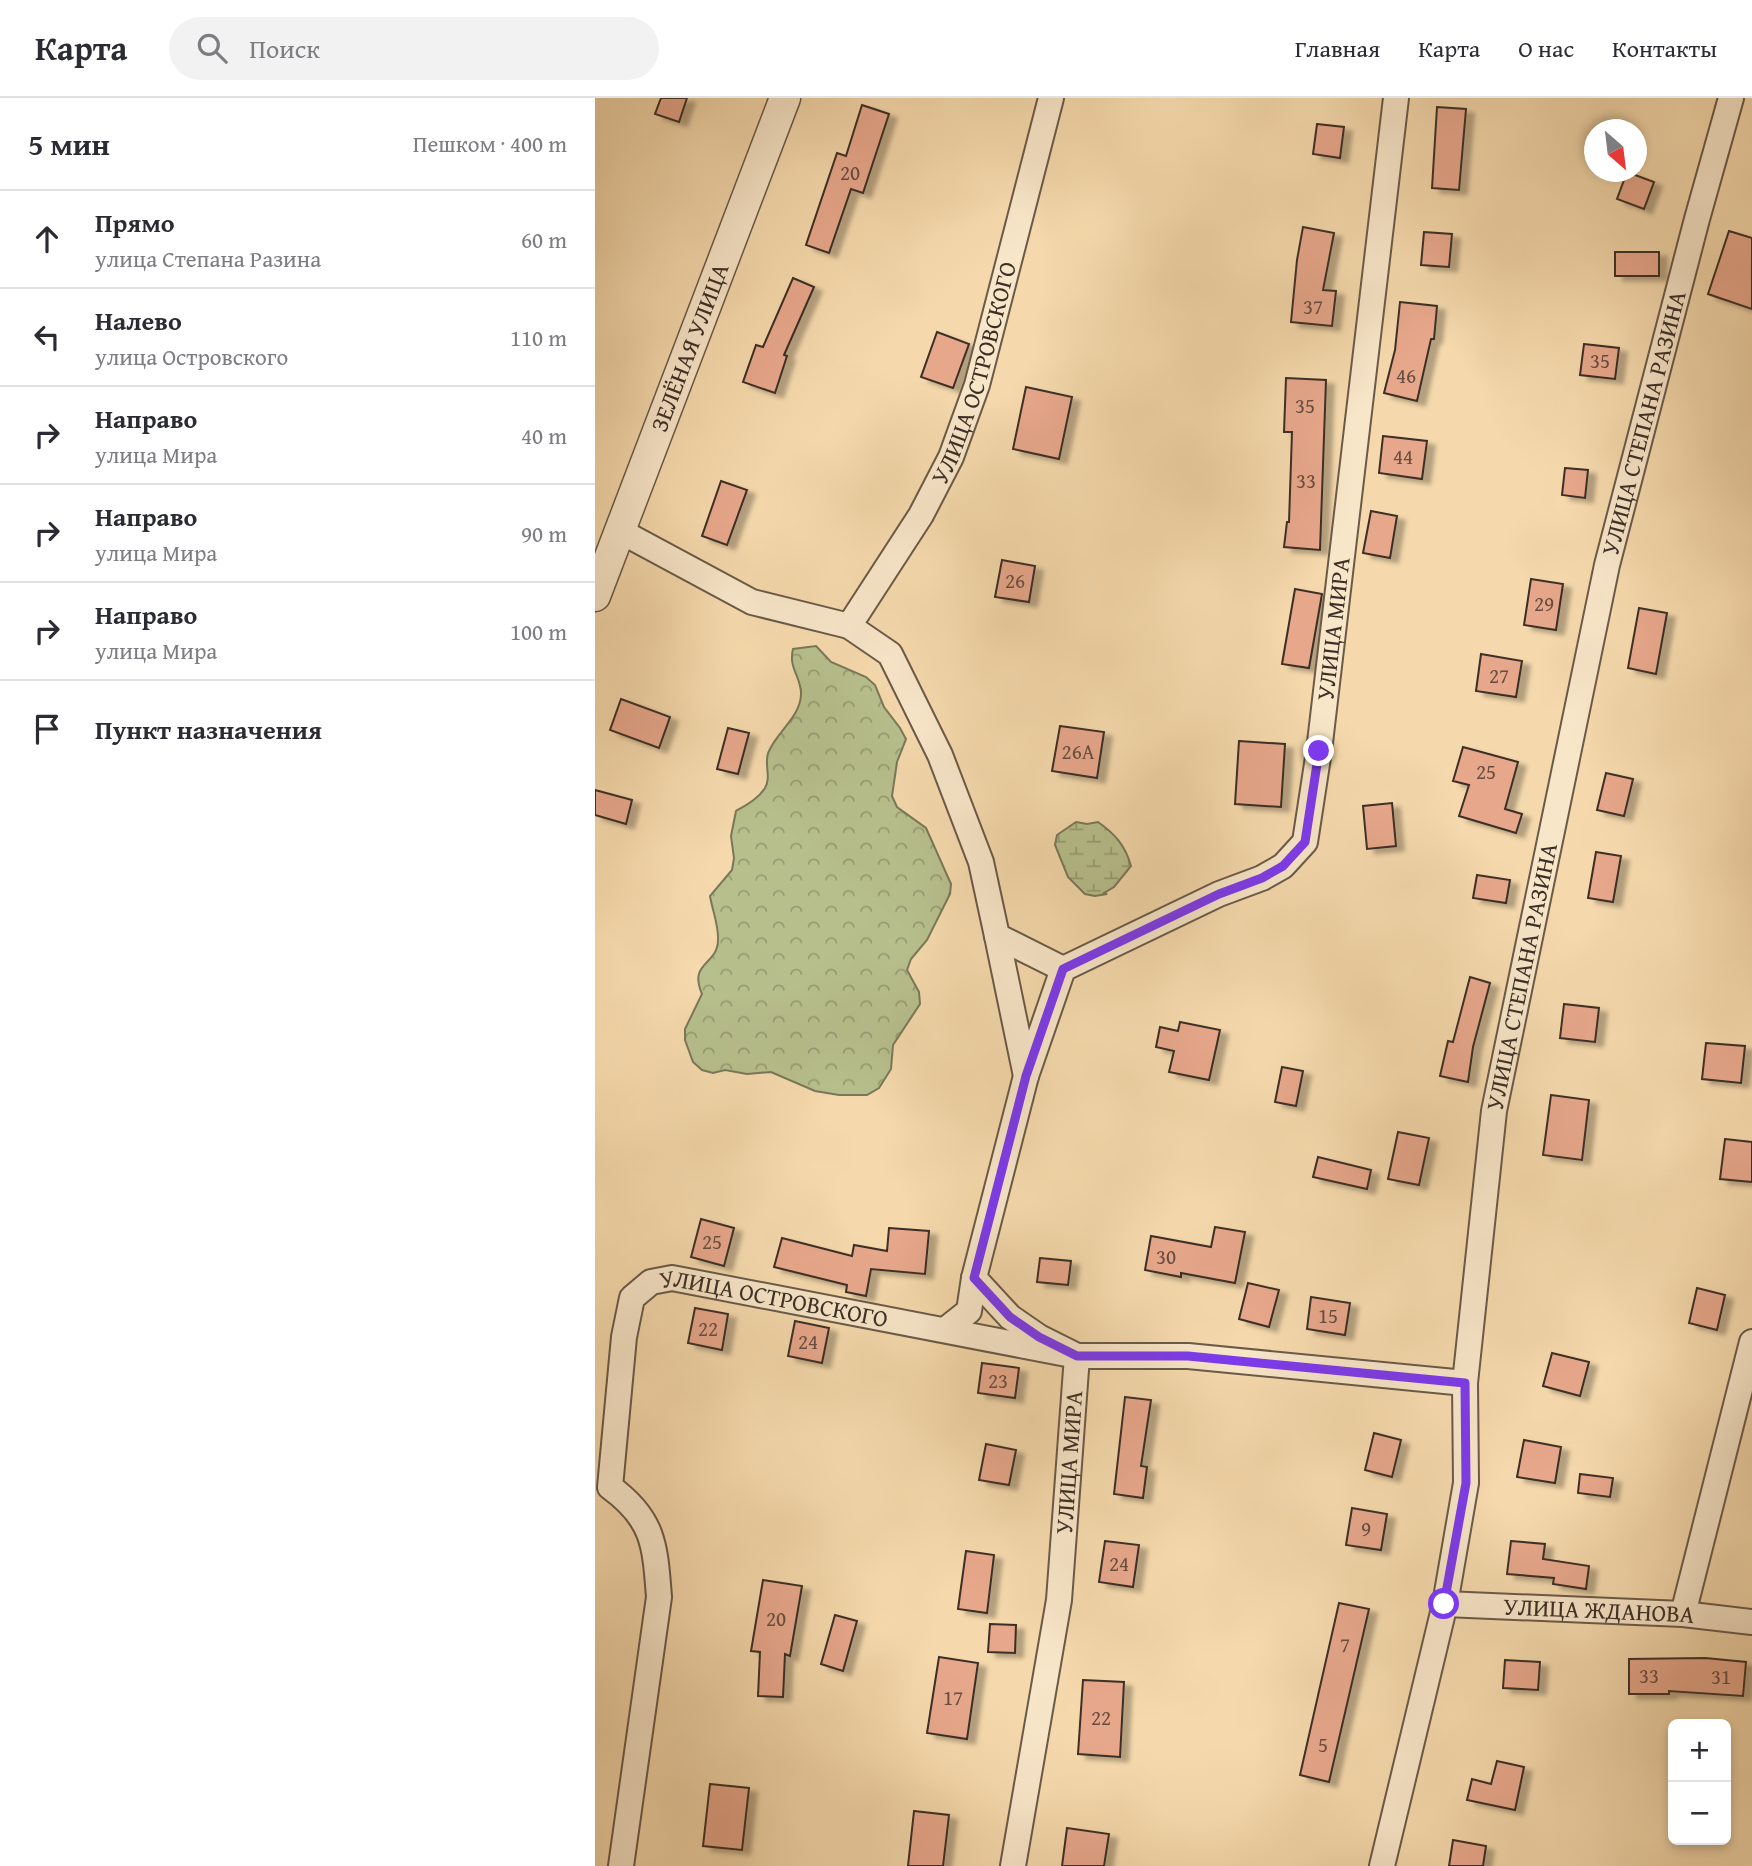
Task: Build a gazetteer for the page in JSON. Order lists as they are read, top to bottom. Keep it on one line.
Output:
{"streets":{"street":["ЗЕЛЁНАЯ УЛИЦА","УЛИЦА ОСТРОВСКОГО","УЛИЦА СТЕПАНА РАЗИНА","УЛИЦА МИРА","УЛИЦА ЖДАНОВА"]},"crossings":[["УЛИЦА ОСТРОВСКОГО","УЛИЦА СТЕПАНА РАЗИНА"],["УЛИЦА ОСТРОВСКОГО","УЛИЦА МИРА"],["УЛИЦА СТЕПАНА РАЗИНА","УЛИЦА ЖДАНОВА"]],"house_numbers":["20","37","35","46","35","44","33","26","29","27","26А","25","25","30","15","22","24","23","9","24","20","7","33","31","17","22","5"],"north":"bottom right","page":{"header":"Карта","search":"Поиск","nav":["Главная","Карта","О нас","Контакты"],"heading":["5 мин","Пешком · 400 m"],"list":[["Прямо","улица Степана Разина","60 m"],["Налево","улица Островского","110 m"],["Направо","улица Мира","40 m"],["Направо","улица Мира","90 m"],["Направо","улица Мира","100 m"],"Пункт назначения"],"map_buttons":["+","−"]}}
